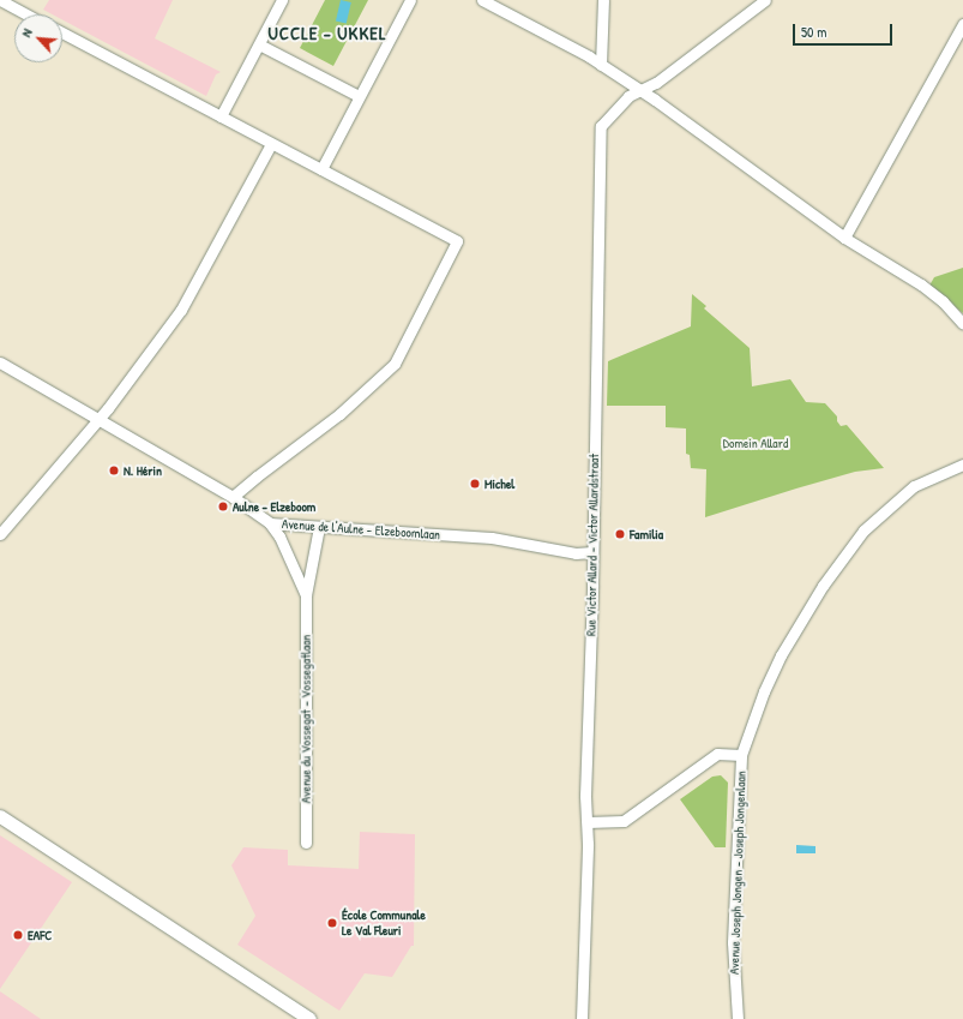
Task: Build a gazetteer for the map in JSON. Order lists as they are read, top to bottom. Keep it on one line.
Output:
{"streets":{"street":["Avenue de l'Aulne - Elzeboomlaan","Rue Victor Allard - Victor Allardstraat","Avenue du Vossegat - Vossegatlaan","Avenue Joseph Jongen - Joseph Jongenlaan"]},"crossings":[["Avenue de l'Aulne - Elzeboomlaan","Rue Victor Allard - Victor Allardstraat"],["Avenue de l'Aulne - Elzeboomlaan","Avenue du Vossegat - Vossegatlaan"]],"districts":["UCCLE - UKKEL"],"parks":["Domein Allard"],"places":["N. Hérin","Michel","Aulne - Elzeboom","Familia","École Communale Le Val Fleuri","EAFC"],"scale_bar":"50 m","north":"top left"}
